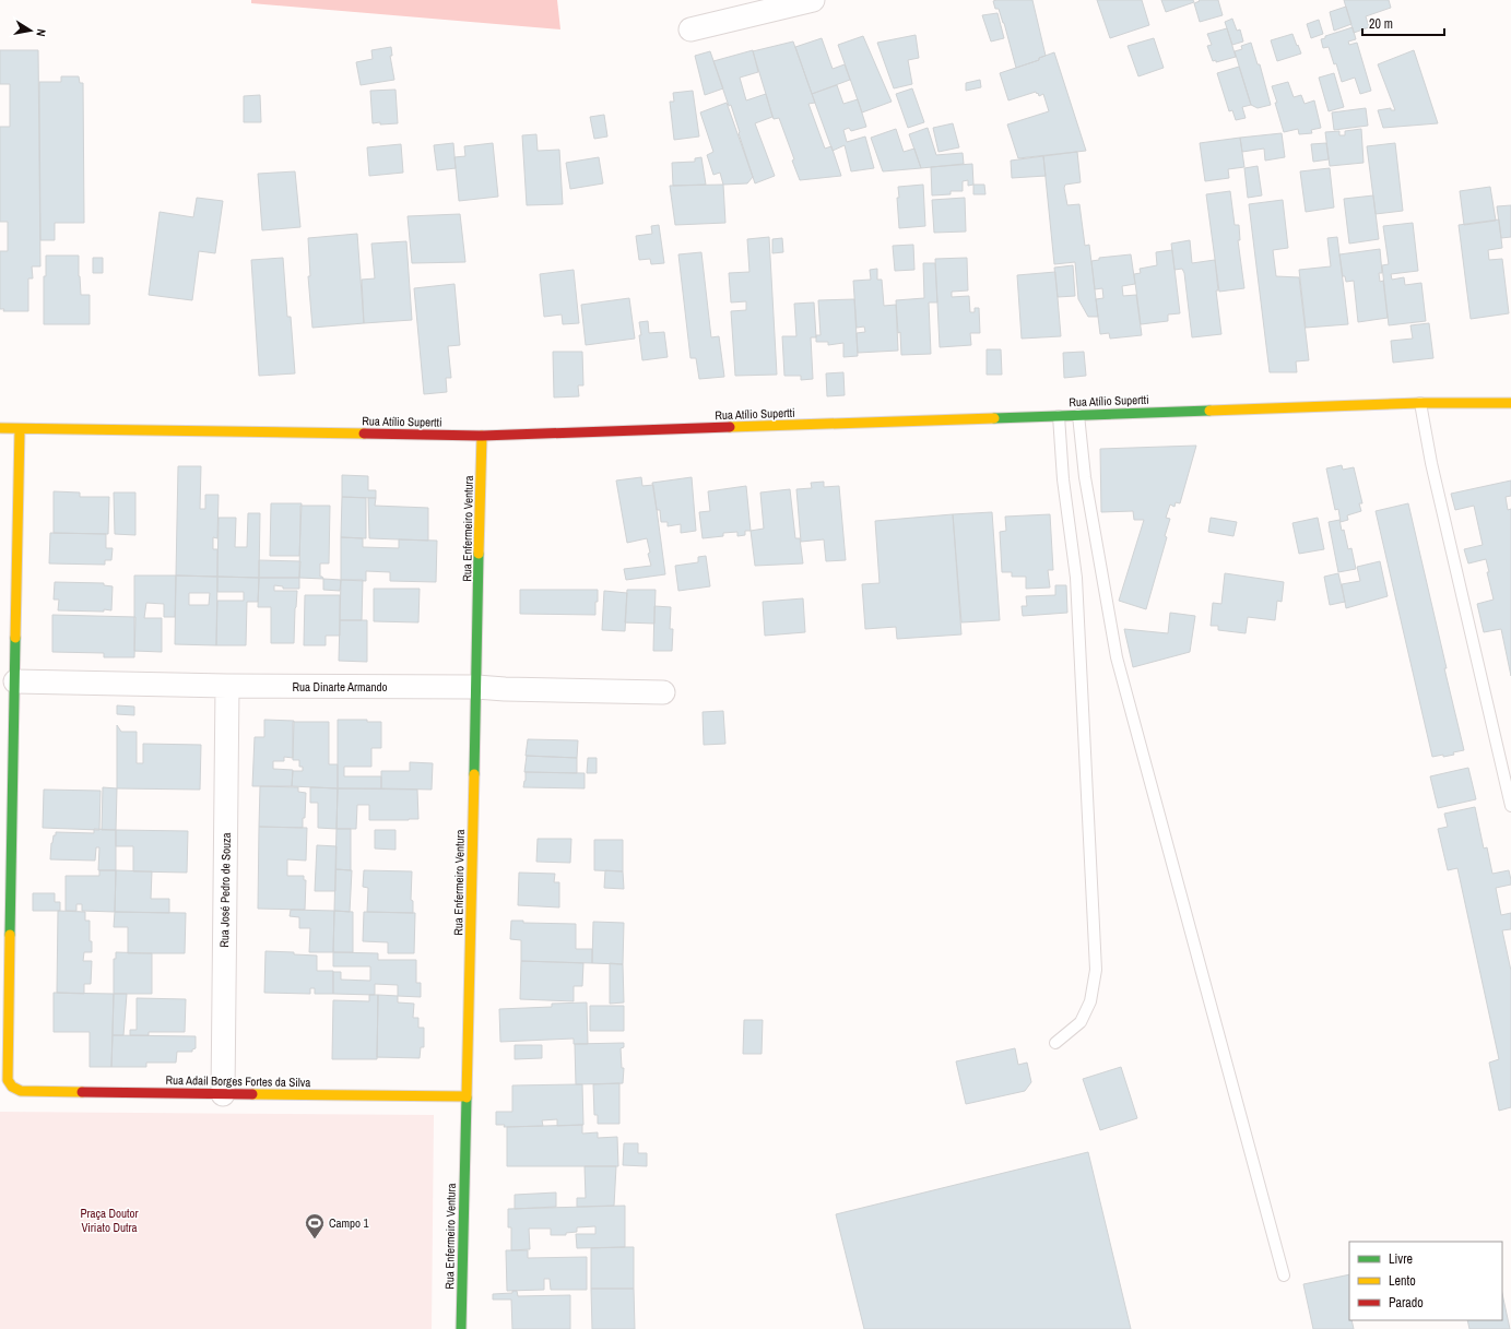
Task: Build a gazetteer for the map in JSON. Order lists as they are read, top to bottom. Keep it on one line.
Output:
{"streets":{"street":["Rua Atílio Supertti","Rua Enfermeiro Ventura","Rua Dinarte Armando","Rua José Pedro de Souza","Rua Adail Borges Fortes da Silva"]},"crossings":[["Rua Atílio Supertti","Rua Enfermeiro Ventura"],["Rua Enfermeiro Ventura","Rua Dinarte Armando"],["Rua Enfermeiro Ventura","Rua Adail Borges Fortes da Silva"],["Rua Dinarte Armando","Rua José Pedro de Souza"],["Rua Dinarte Armando","Rua Adail Borges Fortes da Silva"],["Rua José Pedro de Souza","Rua Adail Borges Fortes da Silva"]],"parks":["Praça Doutor Viriato Dutra"],"places":{"sports":["Campo 1"]},"legend":["Livre","Lento","Parado"],"scale_bar":"20 m","north":"right"}
